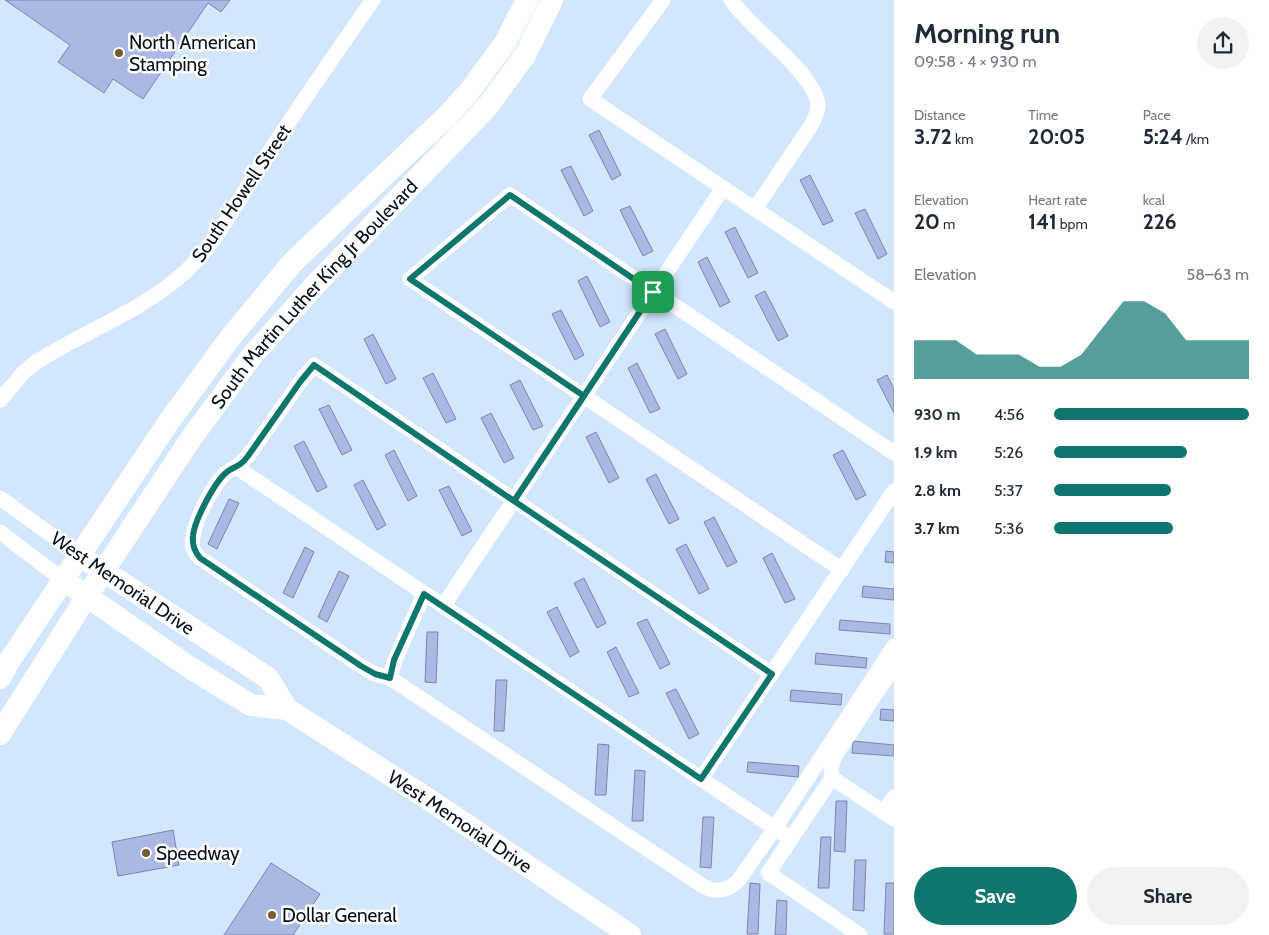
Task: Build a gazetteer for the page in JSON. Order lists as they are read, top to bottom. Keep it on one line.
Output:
{"streets":{"main road":["South Martin Luther King Jr Boulevard","West Memorial Drive"],"street":["South Howell Street"]},"crossings":[["South Martin Luther King Jr Boulevard","West Memorial Drive"]],"places":["North American Stamping","Speedway","Dollar General"],"page":{"heading":["Morning run","09:58 · 4 × 930 m"],"stats":[["Distance","3.72 km"],["Time","20:05"],["Pace","5:24 /km"],["Elevation","20 m"],["Heart rate","141 bpm"],["kcal","226"]],"chart":["Elevation","58–63 m"],"list":[{"name":"930 m","note":"4:56"},{"name":"1.9 km","note":"5:26"},{"name":"2.8 km","note":"5:37"},{"name":"3.7 km","note":"5:36"}],"buttons":["Save","Share"]}}
